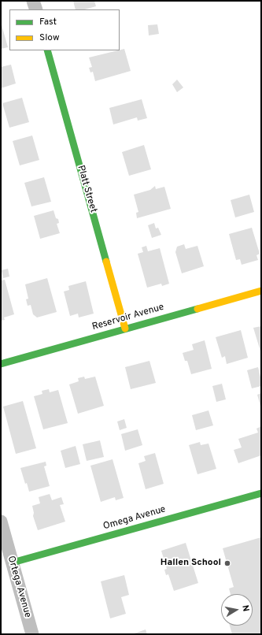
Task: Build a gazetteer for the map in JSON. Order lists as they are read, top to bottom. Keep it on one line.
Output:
{"streets":{"street":["Platt Street","Reservoir Avenue","Omega Avenue","Ortega Avenue"]},"crossings":[["Platt Street","Reservoir Avenue"],["Omega Avenue","Ortega Avenue"]],"places":["Hallen School"],"legend":["Fast","Slow"],"north":"right"}
